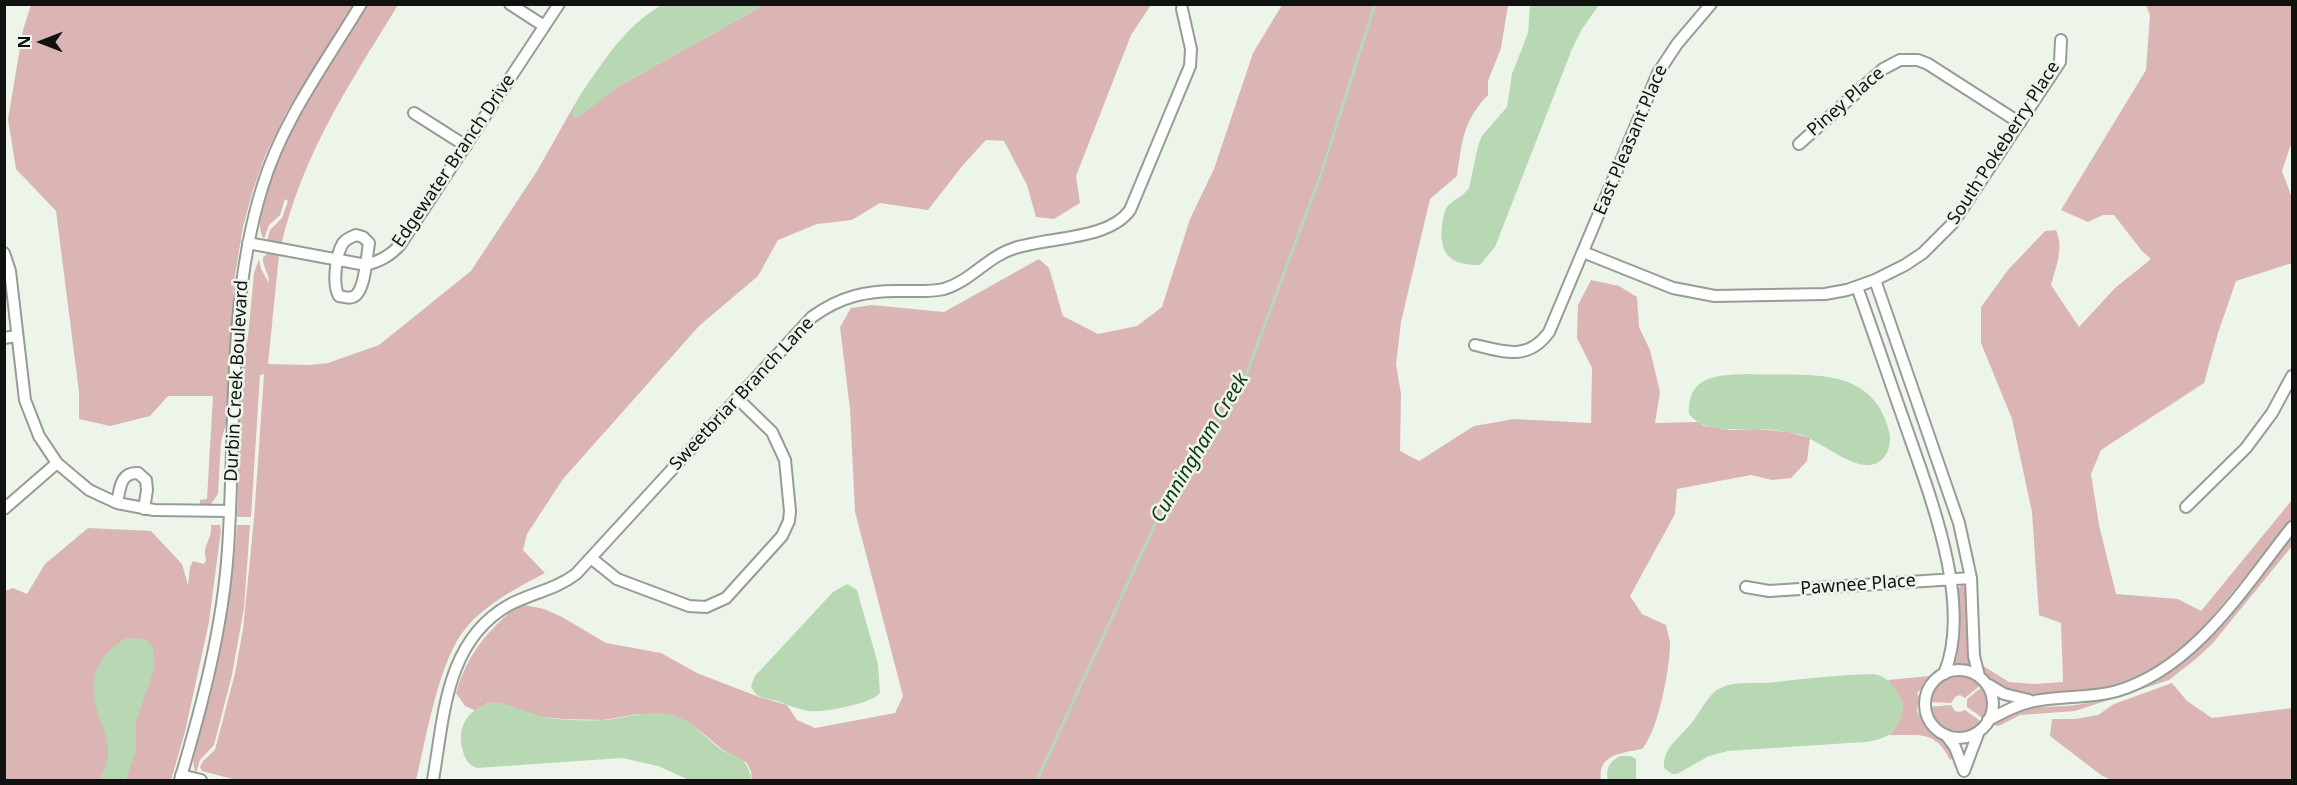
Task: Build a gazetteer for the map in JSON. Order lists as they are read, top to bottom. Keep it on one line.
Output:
{"streets":{"street":["Piney Place","East Pleasant Place","South Pokeberry Place","Edgewater Branch Drive","Durbin Creek Boulevard","Sweetbriar Branch Lane","Pawnee Place"]},"crossings":[["Piney Place","South Pokeberry Place"],["East Pleasant Place","South Pokeberry Place"]],"water":["Cunningham Creek"],"north":"left"}
